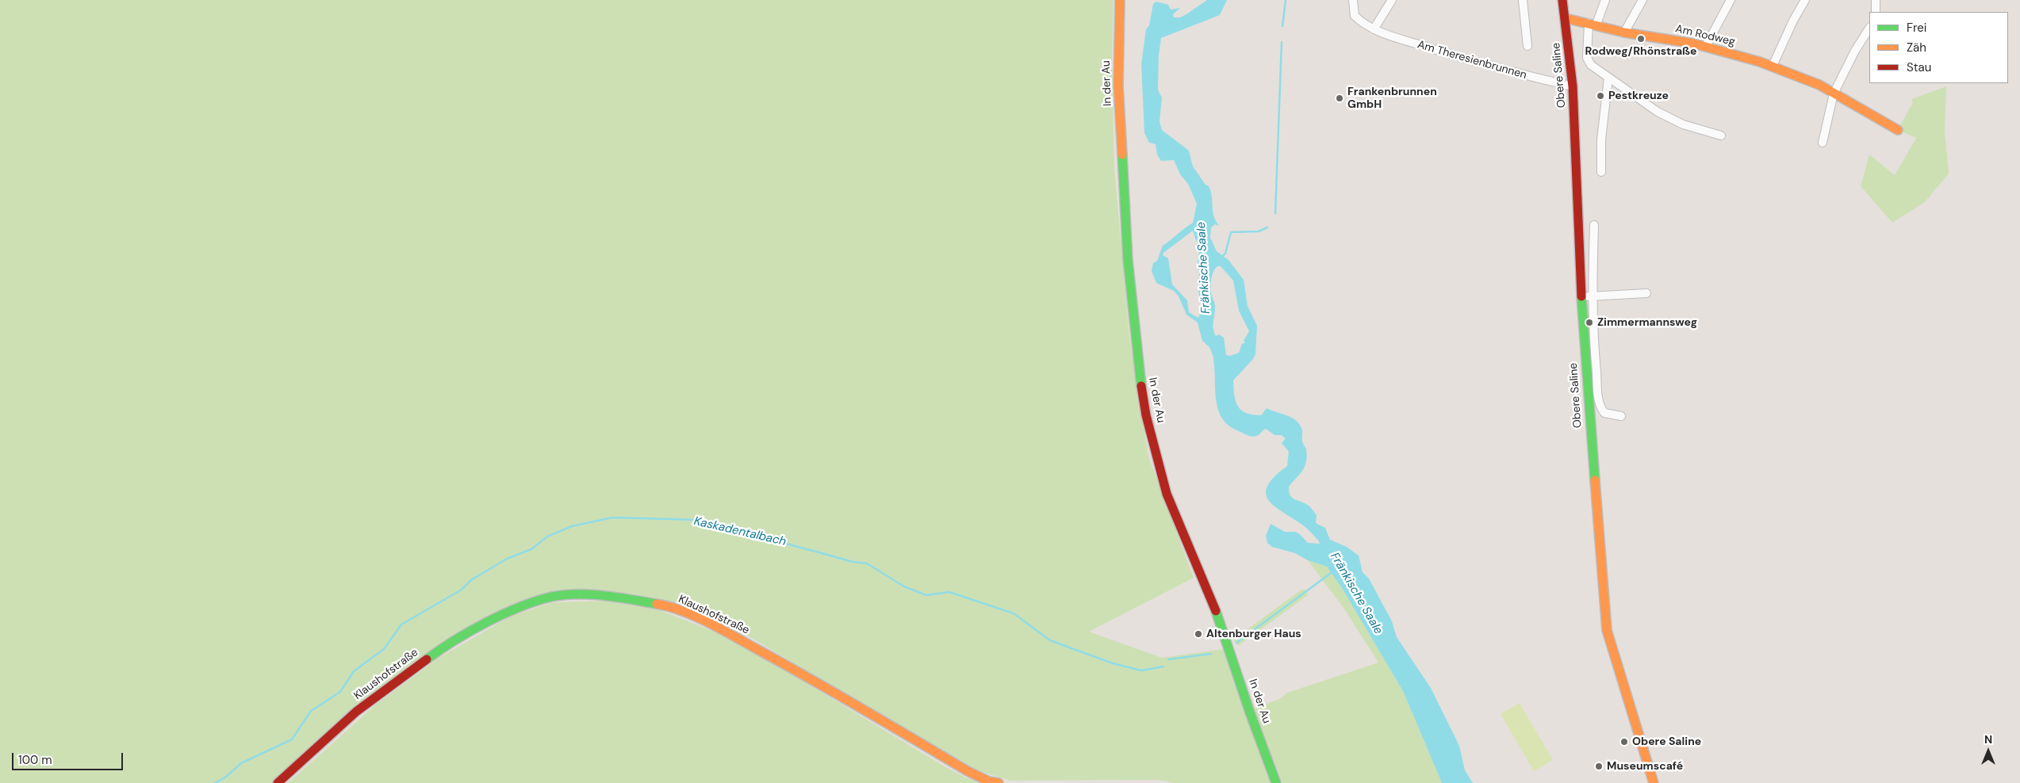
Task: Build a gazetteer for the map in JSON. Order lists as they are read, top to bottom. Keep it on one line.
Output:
{"streets":{"main road":["Am Rodweg","Obere Saline","In der Au","Klaushofstraße"],"street":["Am Theresienbrunnen"]},"crossings":[["Am Rodweg","Obere Saline"],["Am Theresienbrunnen","Obere Saline"]],"water":["Fränkische Saale","Kaskadentalbach"],"places":["Rodweg/Rhönstraße","Pestkreuze","Frankenbrunnen GmbH","Zimmermannsweg","Altenburger Haus","Obere Saline","Museumscafé"],"legend":["Frei","Zäh","Stau"],"scale_bar":"100 m","north":"top"}
